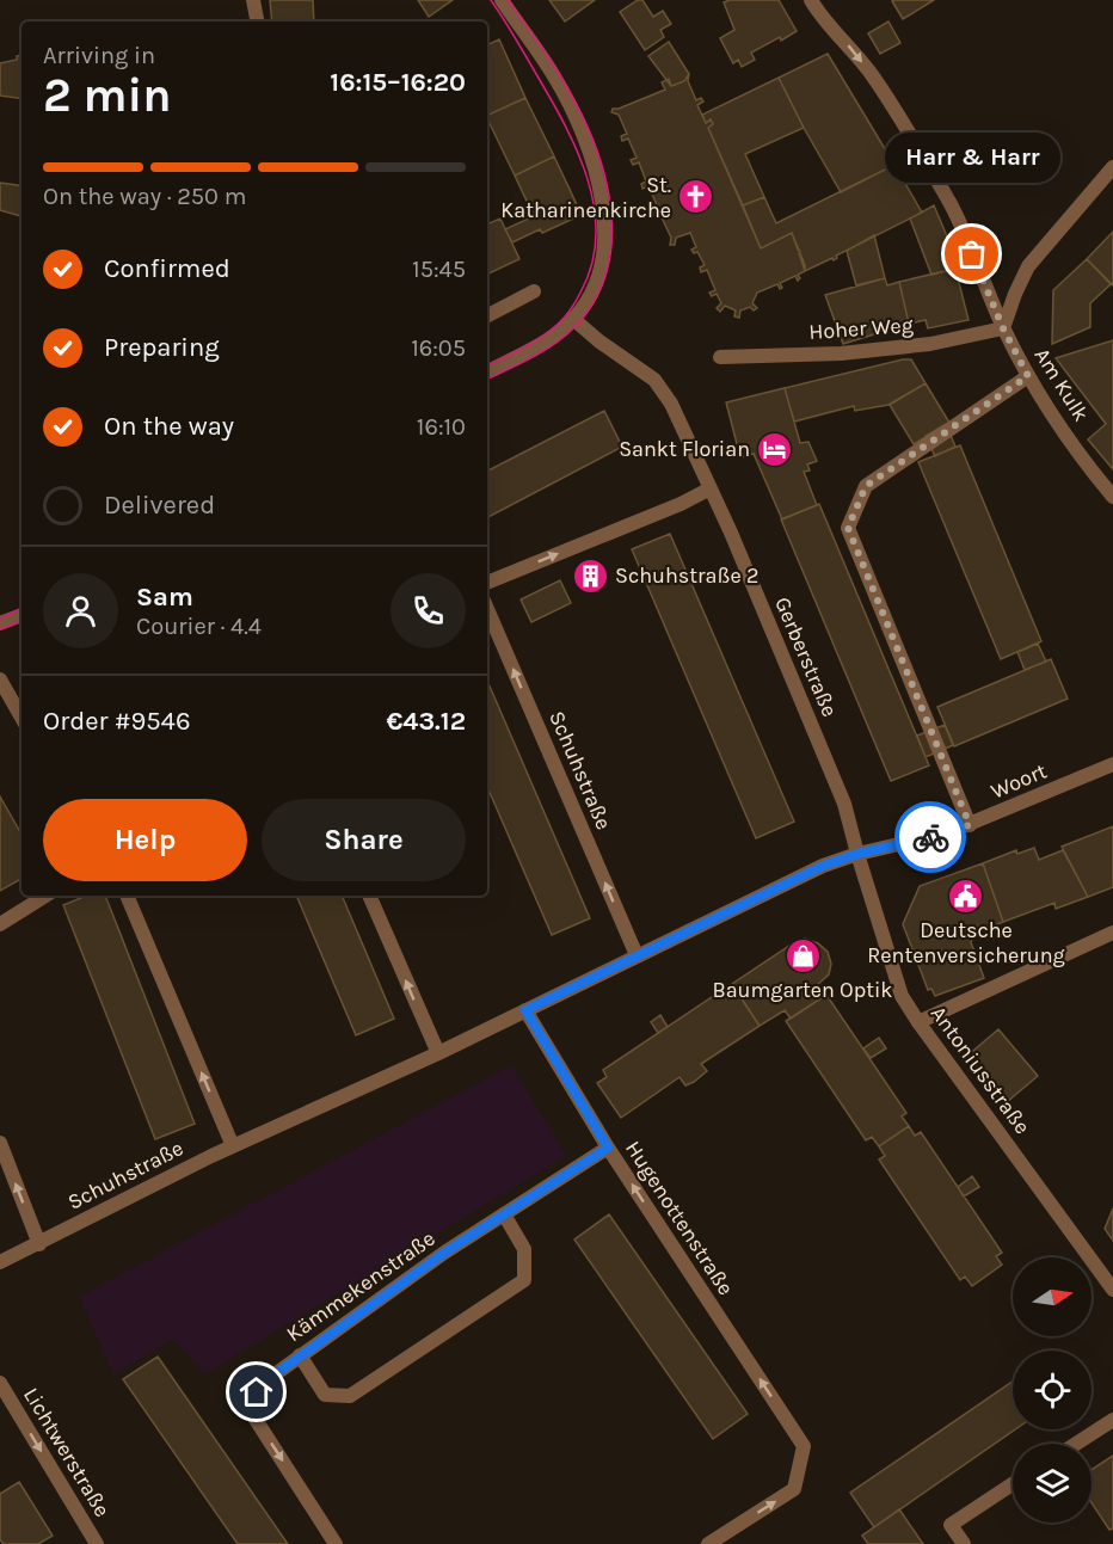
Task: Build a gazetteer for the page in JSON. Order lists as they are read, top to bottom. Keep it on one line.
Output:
{"streets":{"street":["Hoher Weg","Am Kulk","Gerberstraße","Schuhstraße","Woort","Antoniusstraße","Hugenottenstraße","Kämmekenstraße","Lichtwerstraße"]},"crossings":[["Hoher Weg","Am Kulk"],["Gerberstraße","Schuhstraße"],["Gerberstraße","Woort"],["Gerberstraße","Antoniusstraße"],["Schuhstraße","Woort"],["Schuhstraße","Antoniusstraße"],["Schuhstraße","Hugenottenstraße"],["Woort","Antoniusstraße"],["Hugenottenstraße","Kämmekenstraße"]],"one_way":["Am Kulk","Hugenottenstraße","Lichtwerstraße"],"places":{"church":["St. Katharinenkirche"],"other":["Harr & Harr"],"hotel":["Sankt Florian"],"building":["Schuhstraße 2"],"public building":["Deutsche Rentenversicherung"],"shop":["Baumgarten Optik"]},"north":"right","page":{"heading":["2 min","Arriving in","16:15–16:20"],"panel":["Sam","Courier · 4.4","Order #9546","€43.12"],"bubble":"Harr & Harr","bar":"On the way · 250 m","list":[["Confirmed","15:45"],["Preparing","16:05"],["On the way","16:10"],"Delivered"],"buttons":["Help","Share"]}}
